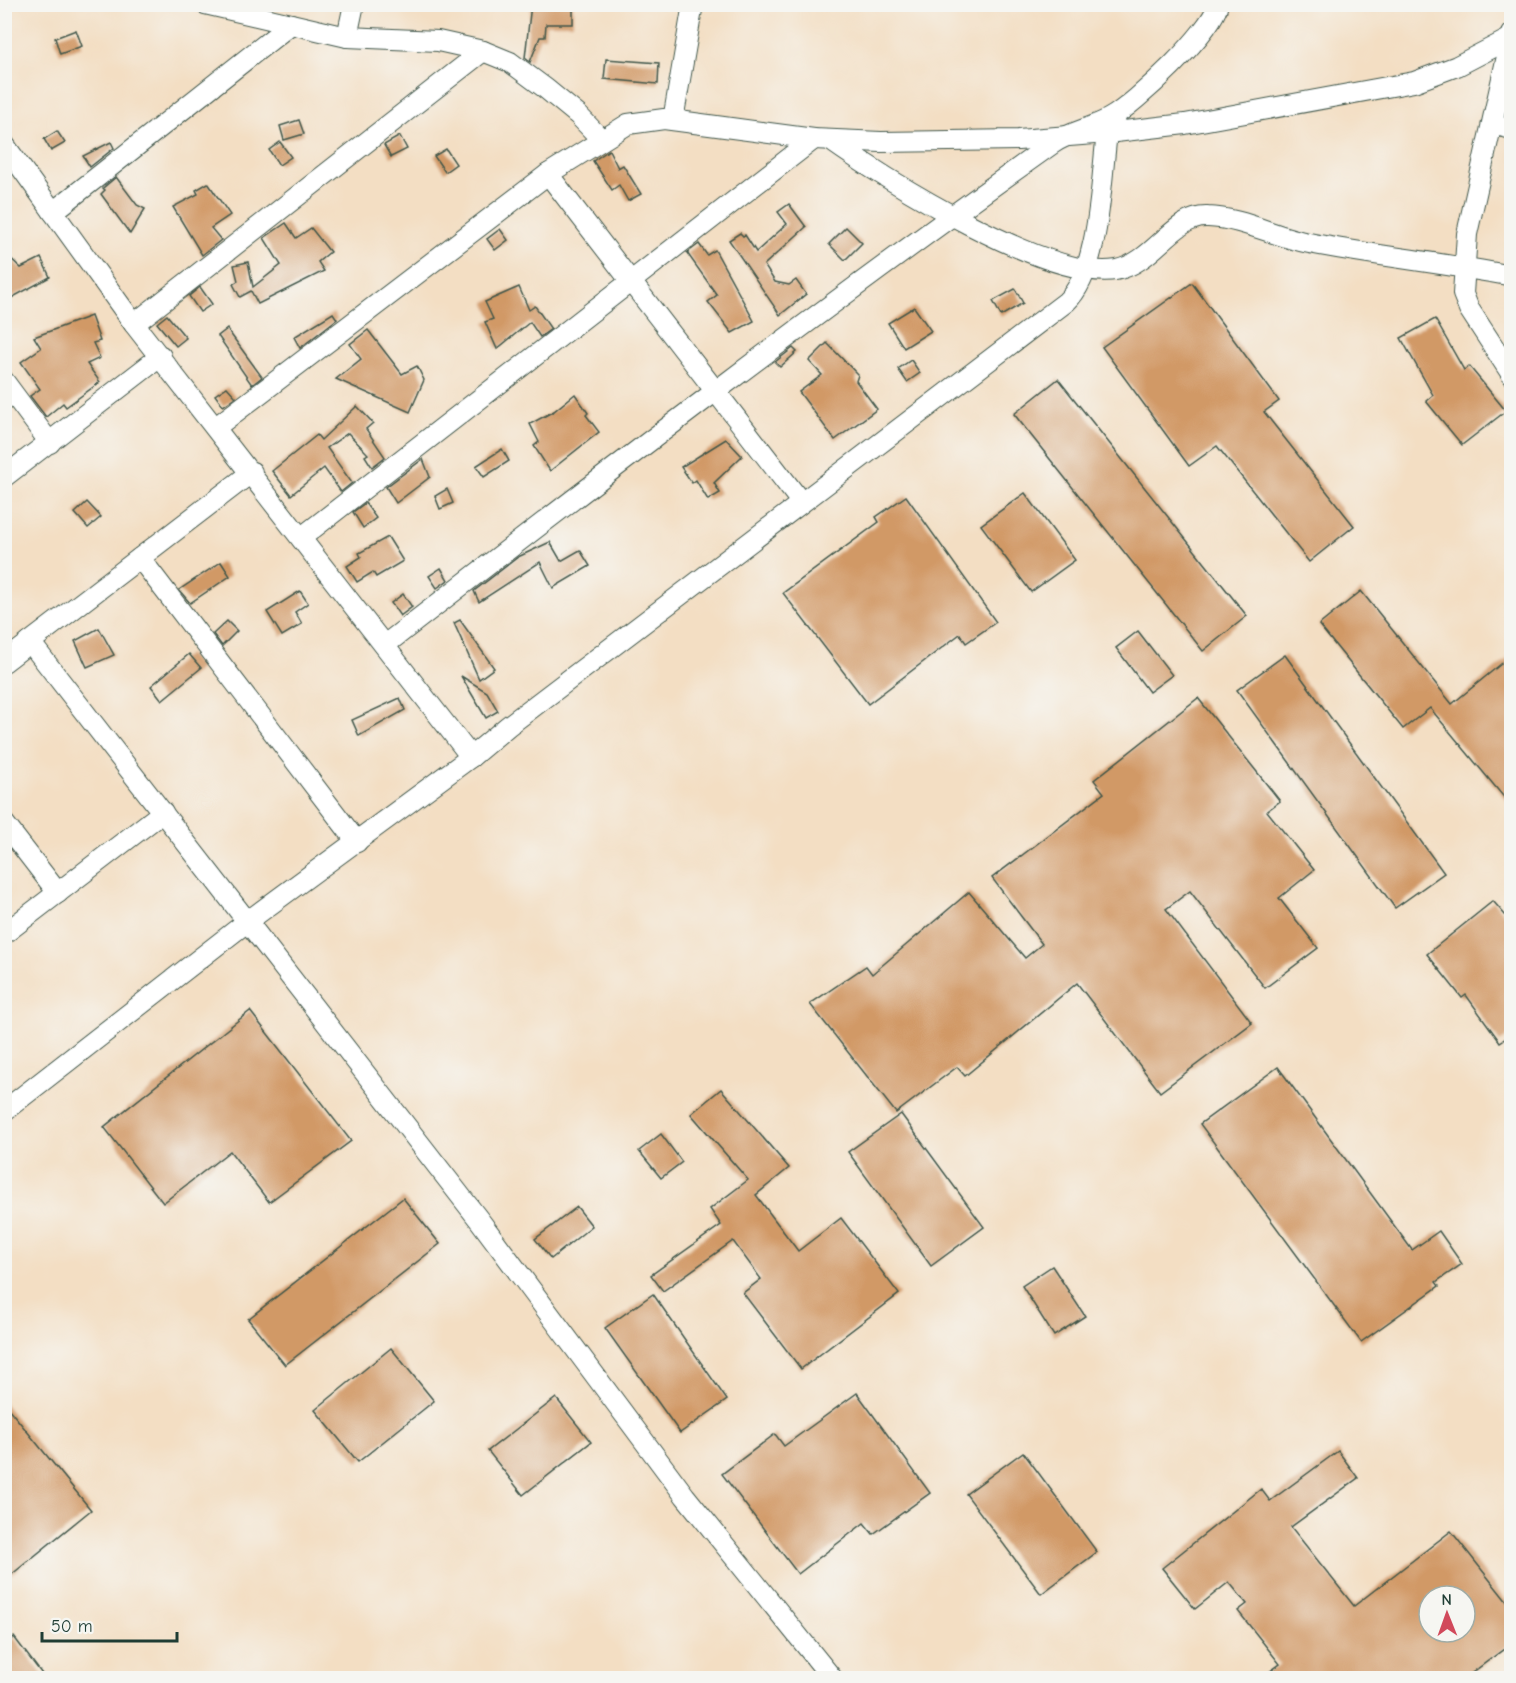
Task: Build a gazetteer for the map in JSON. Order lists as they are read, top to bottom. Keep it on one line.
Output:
{"scale_bar":"50 m","north":"top"}
